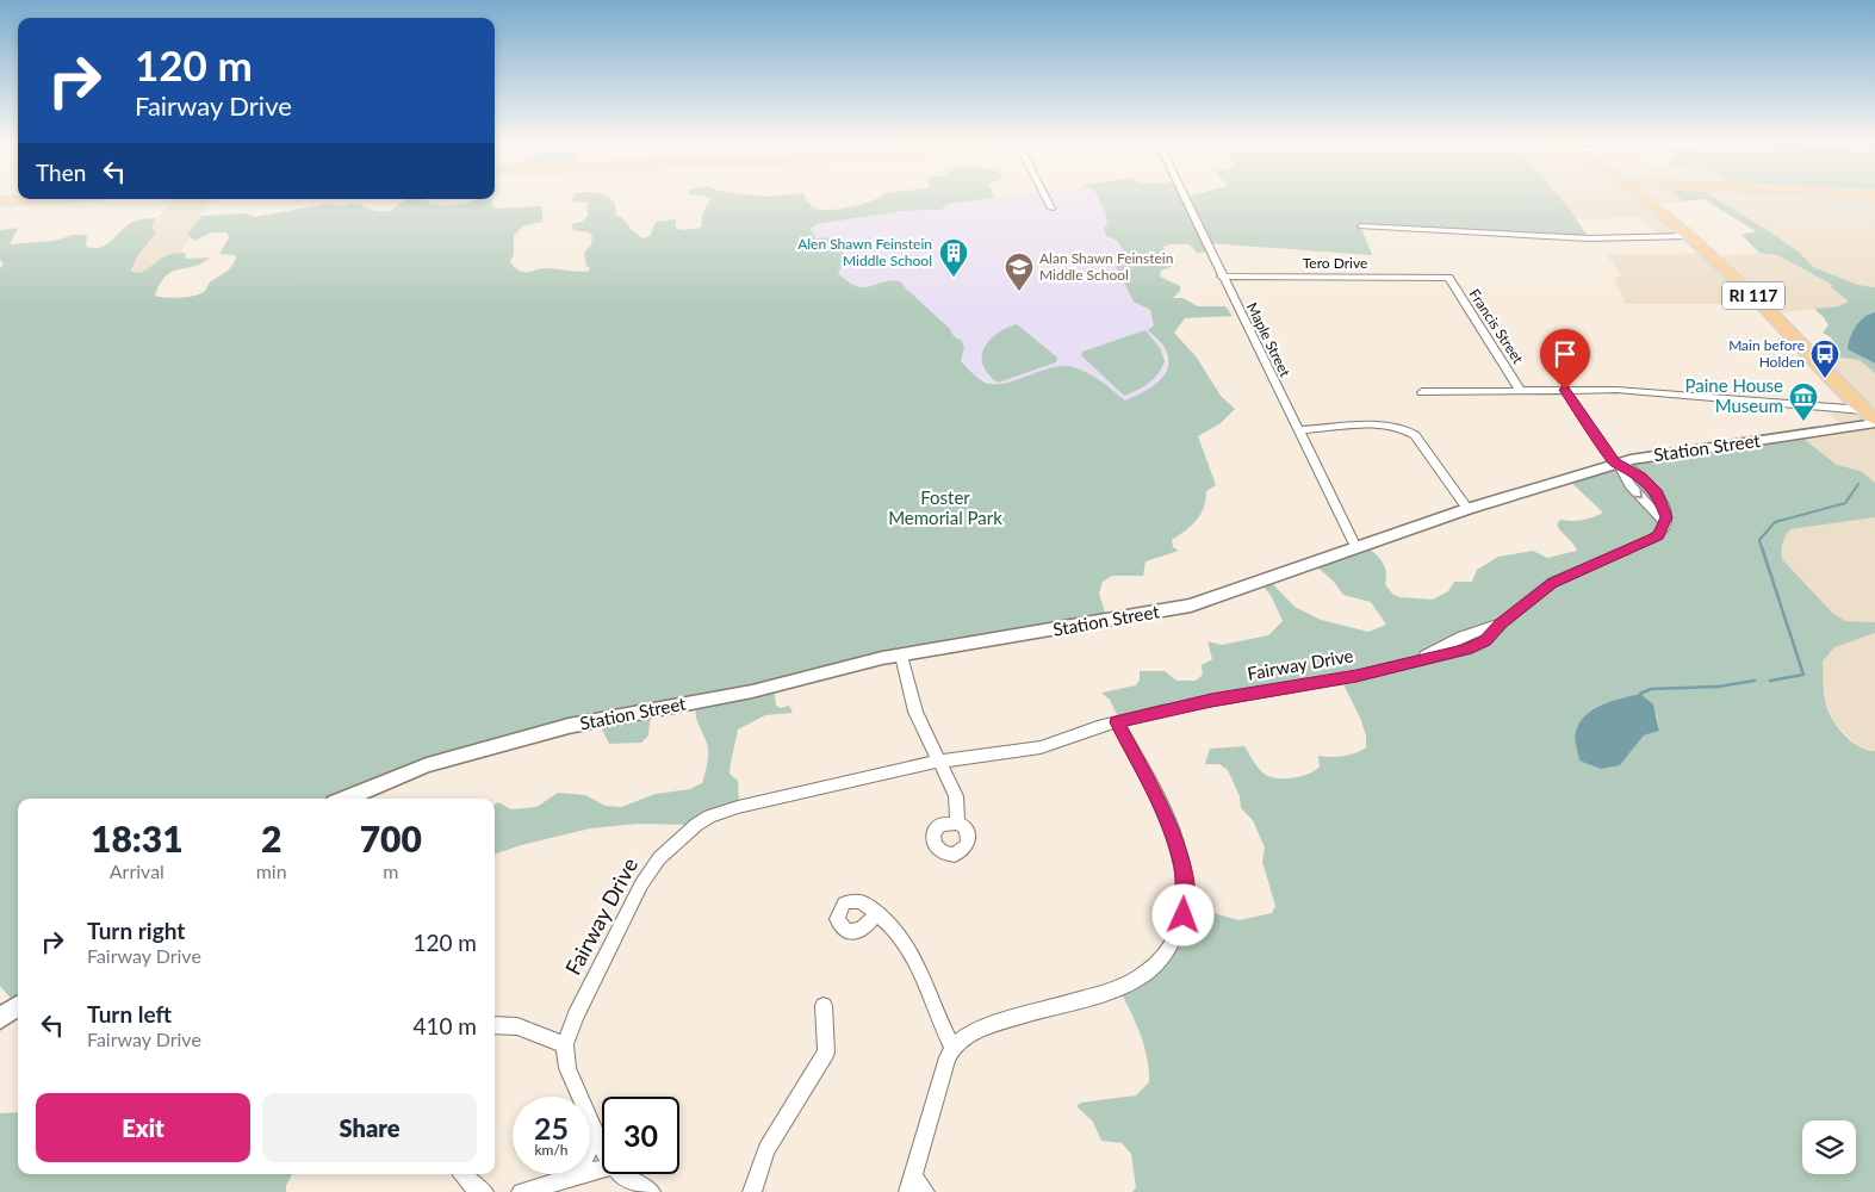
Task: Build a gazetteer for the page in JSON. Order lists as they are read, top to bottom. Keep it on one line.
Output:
{"streets":{"main road":["RI 117"],"street":["Tero Drive","Francis Street","Maple Street","Station Street","Fairway Drive"]},"crossings":[["Tero Drive","Francis Street"],["Tero Drive","Maple Street"],["RI 117","Station Street"],["Maple Street","Station Street"],["Station Street","Fairway Drive"]],"parks":["Foster Memorial Park"],"places":{"building":["Alen Shawn Feinstein Middle School"],"school or university":["Alan Shawn Feinstein Middle School"],"bus stop":["Main before Holden"],"museum":["Paine House Museum"]},"page":{"turn":["120 m","Fairway Drive"],"then":"Then","eta":["18:31","Arrival","2","min","700","m"],"list":[{"name":"Turn right","note":"Fairway Drive","value":"120 m"},{"name":"Turn left","note":"Fairway Drive","value":"410 m"}],"buttons":["Exit","Share"],"speed":"25 km/h","limit":"30"}}
